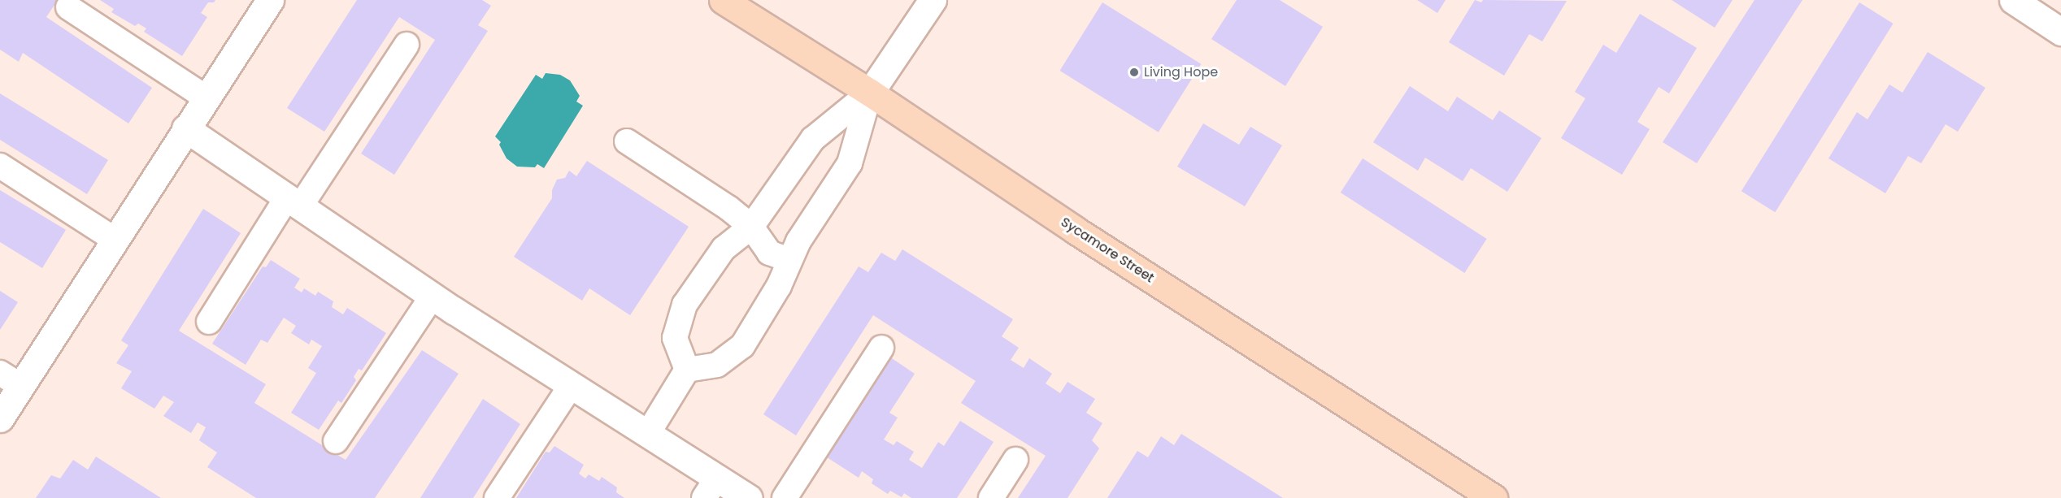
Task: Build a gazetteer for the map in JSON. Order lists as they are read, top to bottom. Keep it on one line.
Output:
{"streets":{"street":["Sycamore Street"]},"places":["Living Hope"]}
